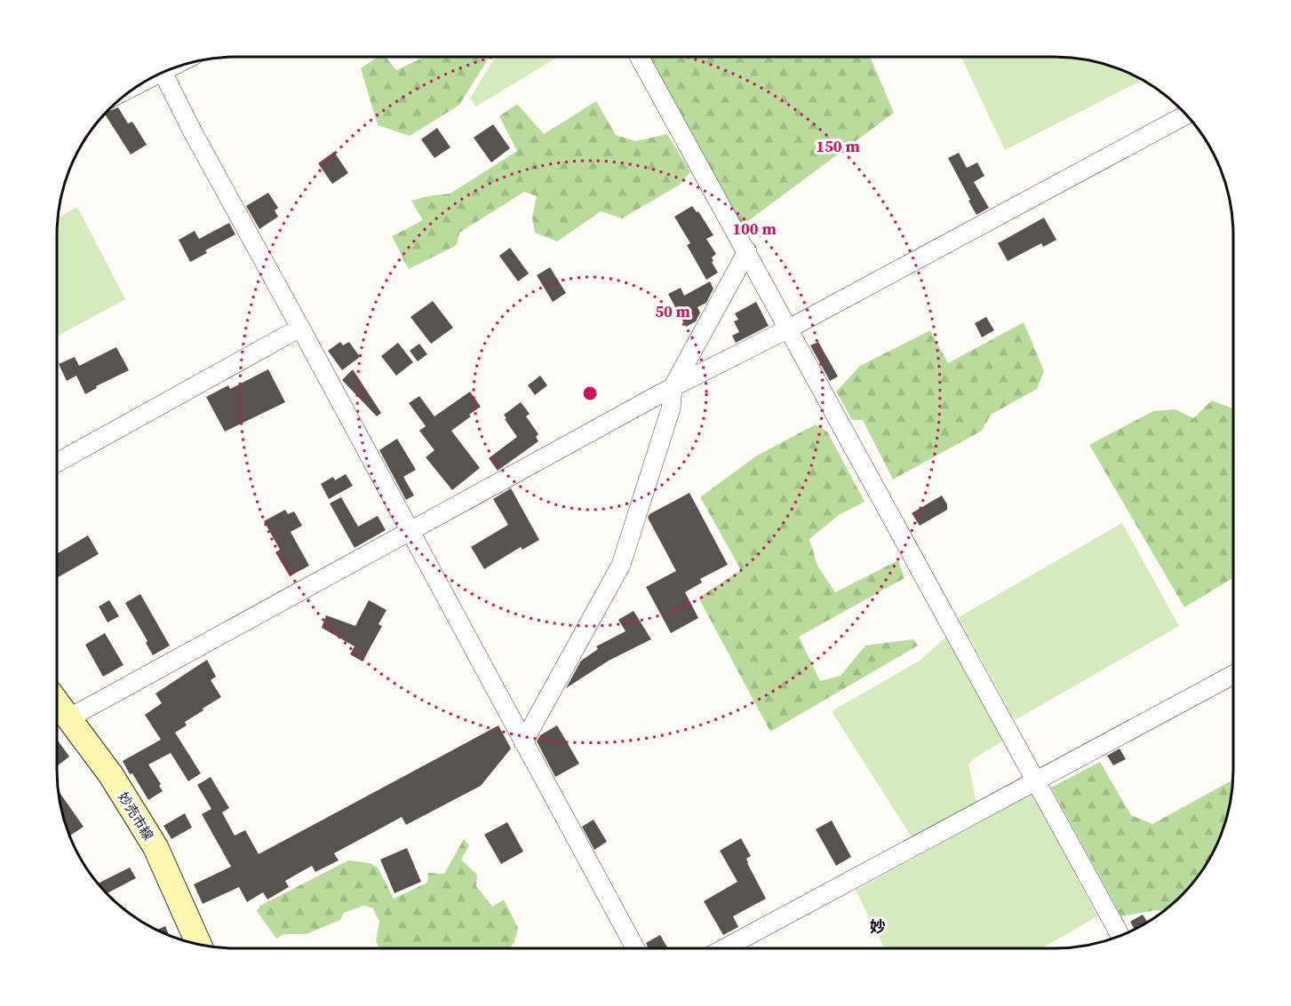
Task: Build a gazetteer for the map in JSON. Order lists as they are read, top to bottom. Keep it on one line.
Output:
{"streets":{"main road":["妙売市線"]},"districts":["妙"],"rings":["150 m","100 m","50 m"]}
